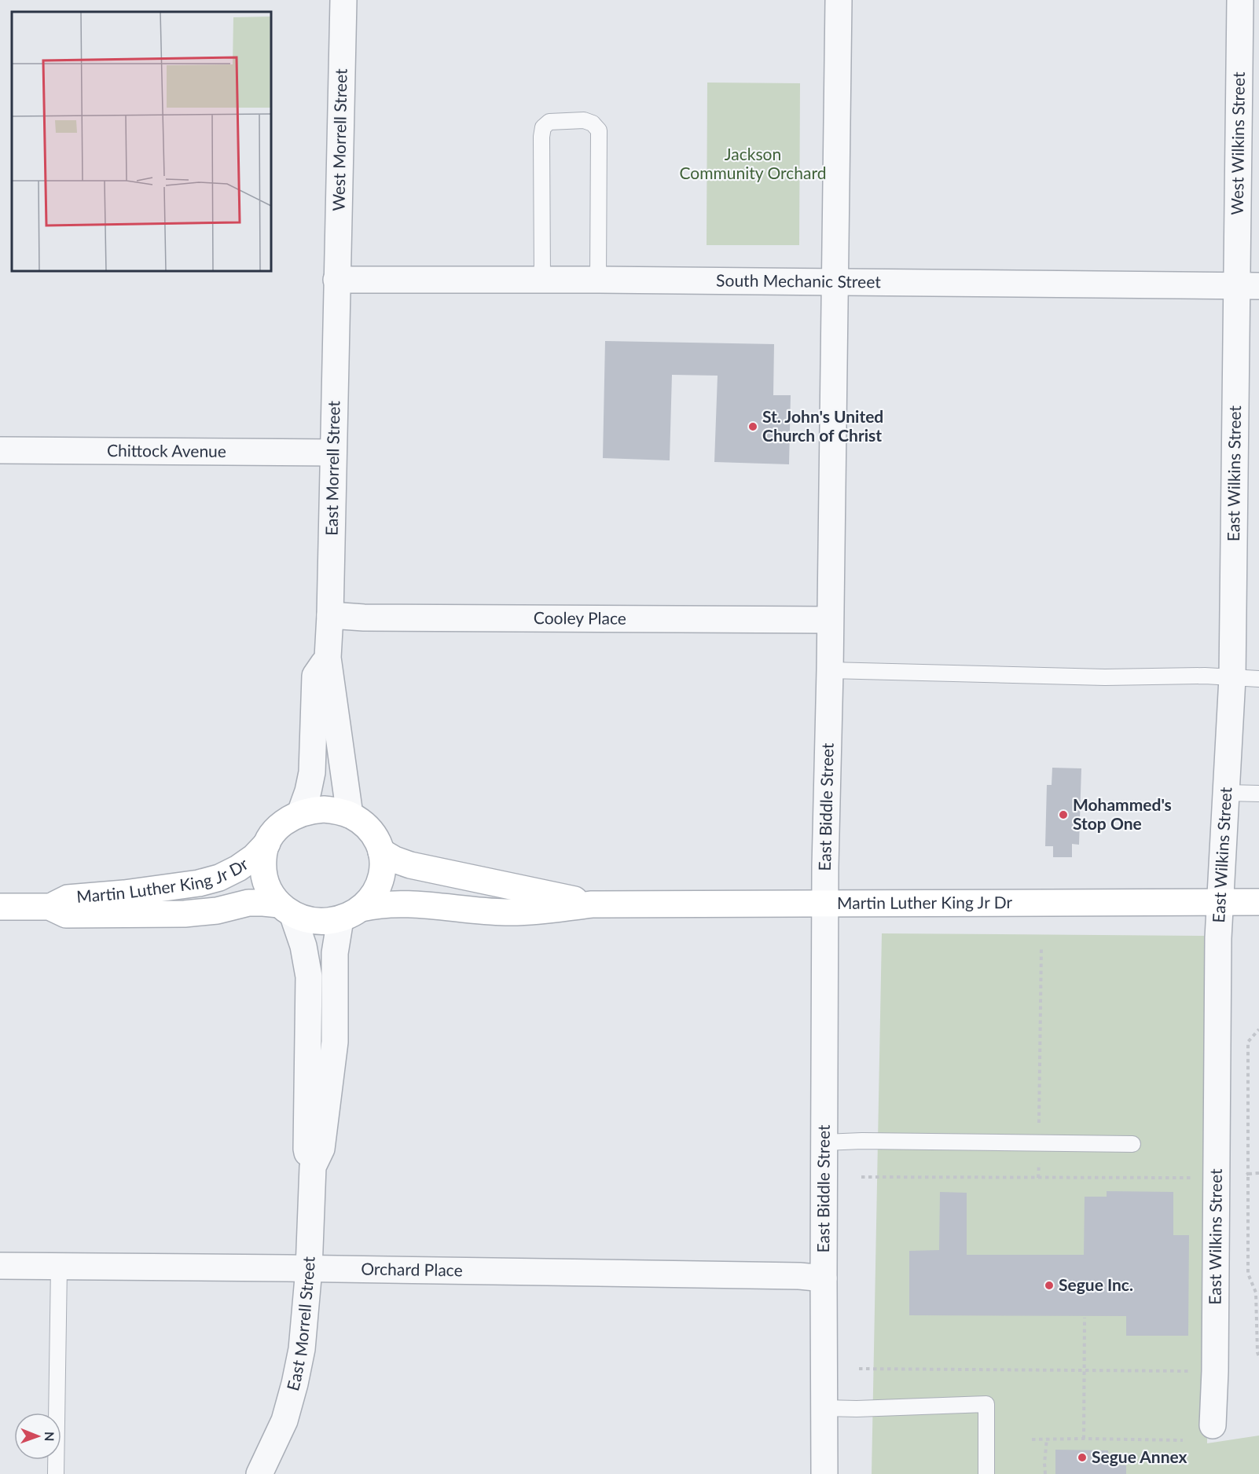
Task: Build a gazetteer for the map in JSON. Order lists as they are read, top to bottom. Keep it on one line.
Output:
{"streets":{"main road":["Martin Luther King Jr Dr"],"street":["West Morrell Street","West Wilkins Street","South Mechanic Street","Chittock Avenue","East Morrell Street","East Wilkins Street","Cooley Place","East Biddle Street","Orchard Place"]},"crossings":[["West Morrell Street","South Mechanic Street"],["West Morrell Street","East Morrell Street"],["West Wilkins Street","South Mechanic Street"],["West Wilkins Street","East Wilkins Street"],["South Mechanic Street","East Morrell Street"],["South Mechanic Street","East Wilkins Street"],["South Mechanic Street","East Biddle Street"],["Chittock Avenue","East Morrell Street"],["East Morrell Street","Cooley Place"],["East Morrell Street","Martin Luther King Jr Dr"],["East Morrell Street","Orchard Place"],["East Wilkins Street","Martin Luther King Jr Dr"],["Cooley Place","East Biddle Street"],["East Biddle Street","Martin Luther King Jr Dr"],["East Biddle Street","Orchard Place"]],"parks":["Jackson Community Orchard"],"places":["St. John's United Church of Christ","Mohammed's Stop One","Segue Inc.","Segue Annex"],"north":"right"}
